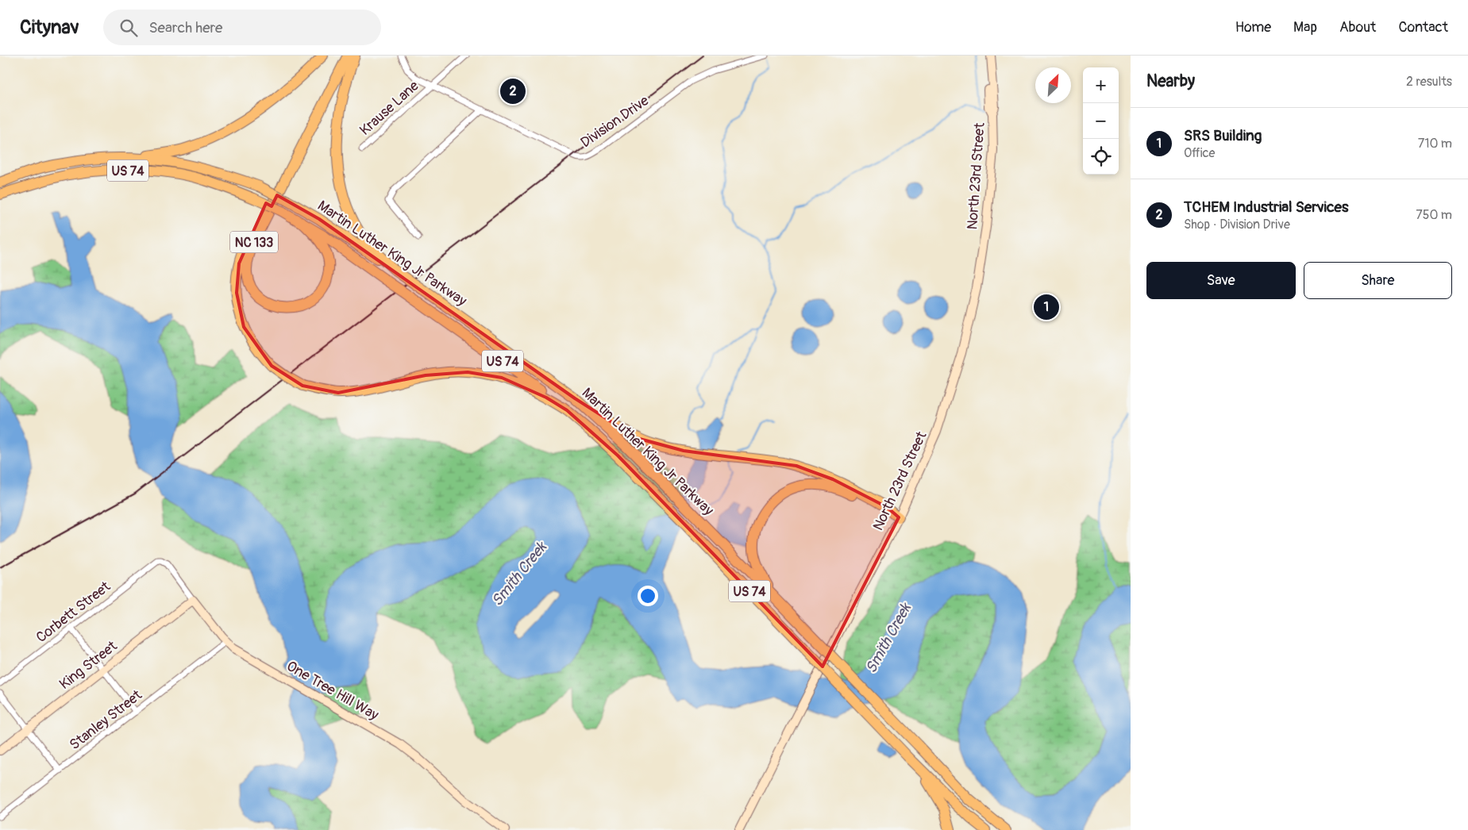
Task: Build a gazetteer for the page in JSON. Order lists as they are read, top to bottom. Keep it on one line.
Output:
{"streets":{"highway":["US 74","NC 133","Martin Luther King Jr Parkway"],"main road":["North 23rd Street","King Street","One Tree Hill Way"],"street":["Krause Lane","Division Drive","Corbett Street","Stanley Street"]},"crossings":[["Krause Lane","Division Drive"],["NC 133","Martin Luther King Jr Parkway"],["Corbett Street","One Tree Hill Way"],["King Street","One Tree Hill Way"],["One Tree Hill Way","Stanley Street"]],"water":["Smith Creek"],"north":"top right","page":{"header":"Citynav","search":"Search here","nav":["Home","Map","About","Contact"],"heading":["Nearby","2 results"],"map_buttons":["+","−"],"pins":["2","1"],"list":[{"mark":"1","name":"SRS Building","note":"Office","value":"710 m"},{"mark":"2","name":"TCHEM Industrial Services","note":"Shop · Division Drive","value":"750 m"}],"buttons":["Save","Share"]}}
